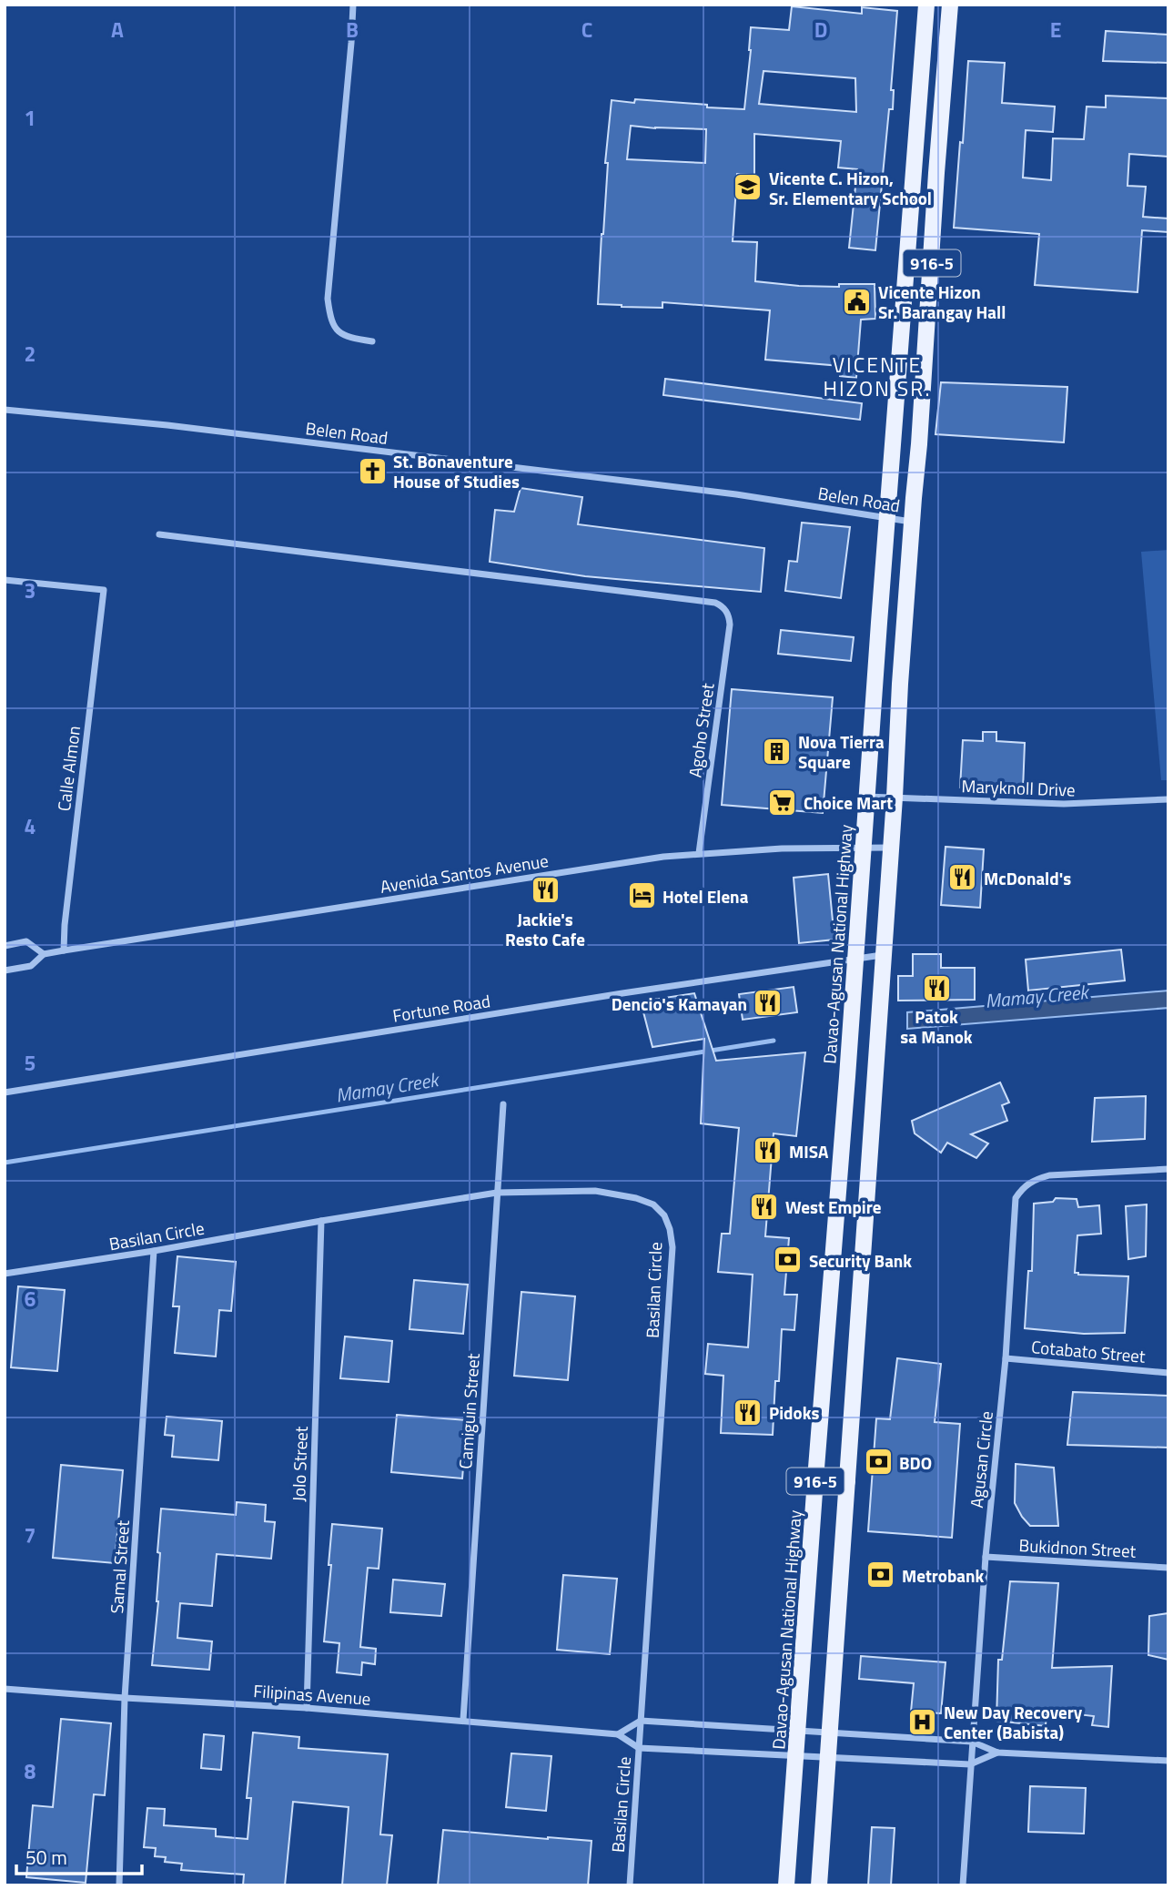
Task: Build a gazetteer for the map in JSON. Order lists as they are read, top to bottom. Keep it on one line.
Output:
{"streets":{"main road":["916-5","Davao-Agusan National Highway"],"street":["Belen Road","Agoho Street","Calle Almon","Maryknoll Drive","Avenida Santos Avenue","Fortune Road","Basilan Circle","Cotabato Street","Camiguin Street","Agusan Circle","Jolo Street","Bukidnon Street","Samal Street","Filipinas Avenue"]},"crossings":[["916-5","Belen Road"],["916-5","Maryknoll Drive"],["916-5","Avenida Santos Avenue"],["916-5","Fortune Road"],["Belen Road","Davao-Agusan National Highway"],["Agoho Street","Avenida Santos Avenue"],["Calle Almon","Avenida Santos Avenue"],["Maryknoll Drive","Davao-Agusan National Highway"],["Avenida Santos Avenue","Davao-Agusan National Highway"],["Davao-Agusan National Highway","Fortune Road"],["Basilan Circle","Camiguin Street"],["Basilan Circle","Jolo Street"],["Basilan Circle","Samal Street"],["Basilan Circle","Filipinas Avenue"],["Cotabato Street","Agusan Circle"],["Camiguin Street","Filipinas Avenue"],["Agusan Circle","Bukidnon Street"],["Jolo Street","Filipinas Avenue"],["Samal Street","Filipinas Avenue"]],"districts":["VICENTE HIZON SR."],"water":["Mamay Creek"],"places":{"school or university":["Vicente C. Hizon, Sr. Elementary School"],"public building":["Vicente Hizon Sr. Barangay Hall"],"church":["St. Bonaventure House of Studies"],"building":["Nova Tierra Square"],"supermarket":["Choice Mart"],"restaurant":["McDonald's","Jackie's Resto Cafe","Patok sa Manok","Dencio's Kamayan","MISA","West Empire","Pidoks"],"hotel":["Hotel Elena"],"bank":["Security Bank","BDO","Metrobank"],"hospital":["New Day Recovery Center (Babista)"]},"scale_bar":"50 m","grid":{"columns":["A","B","C","D","E"],"rows":["1","2","3","4","5","6","7","8"]}}
